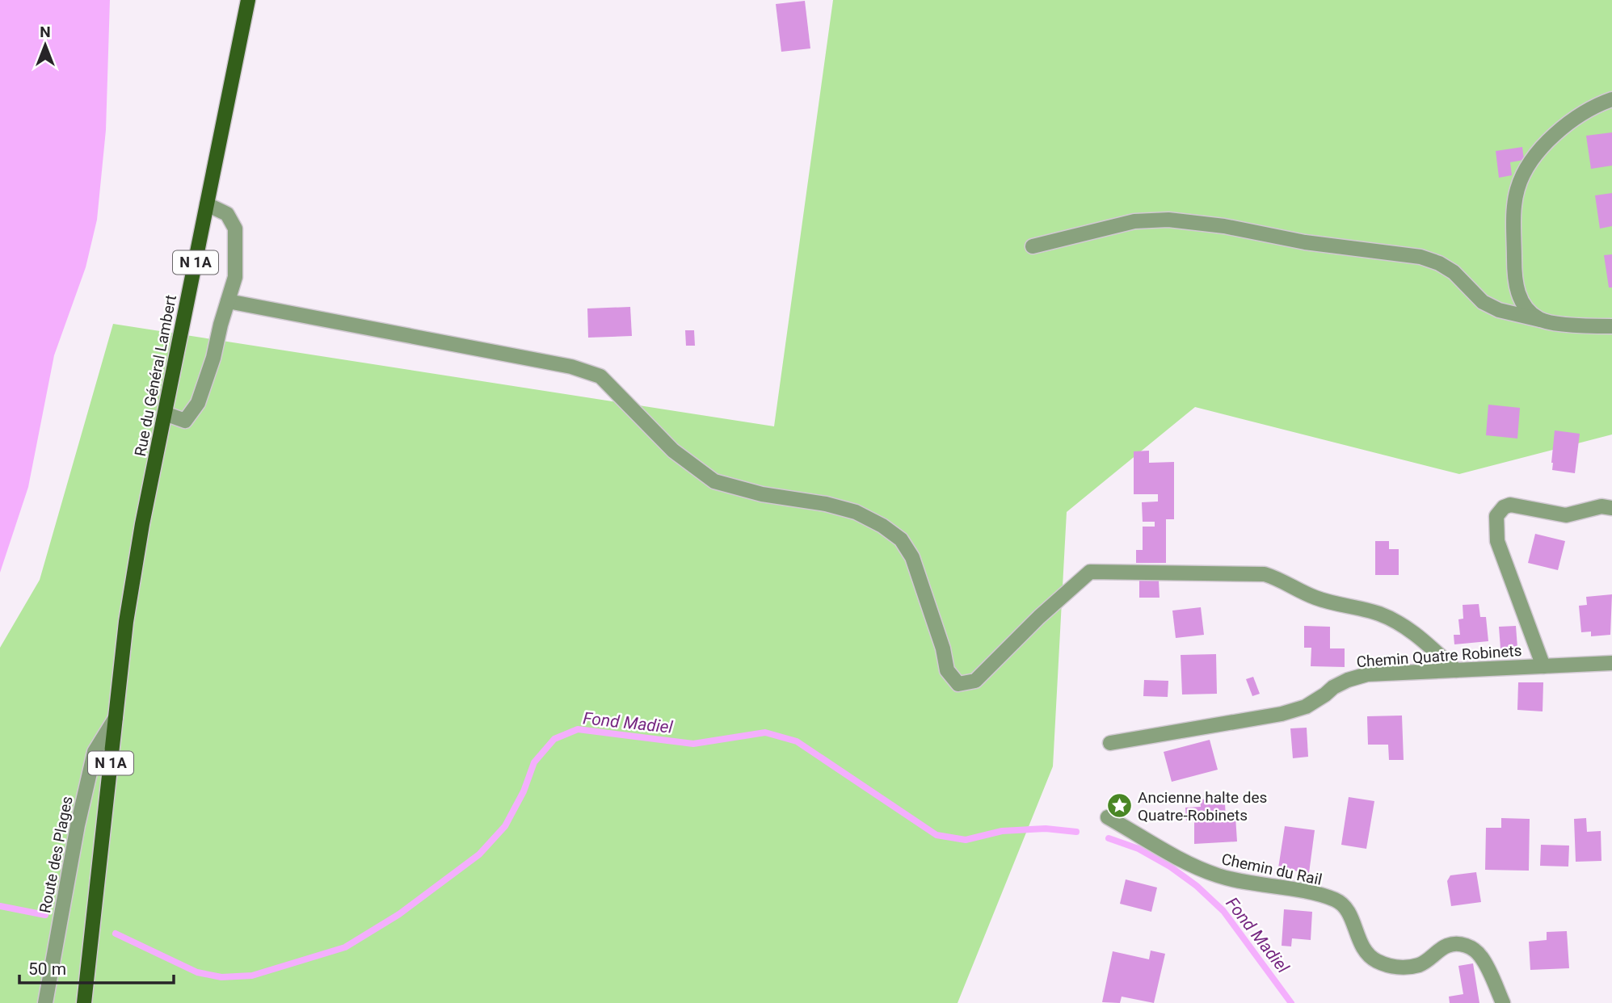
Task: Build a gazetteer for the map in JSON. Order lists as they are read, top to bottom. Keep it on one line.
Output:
{"streets":{"main road":["N 1A","Rue du Général Lambert","Route des Plages"],"street":["Chemin Quatre Robinets","Chemin du Rail"]},"crossings":[["Rue du Général Lambert","Route des Plages"]],"water":["Fond Madiel"],"places":{"place":["Ancienne halte des Quatre-Robinets"]},"scale_bar":"50 m","north":"top"}
